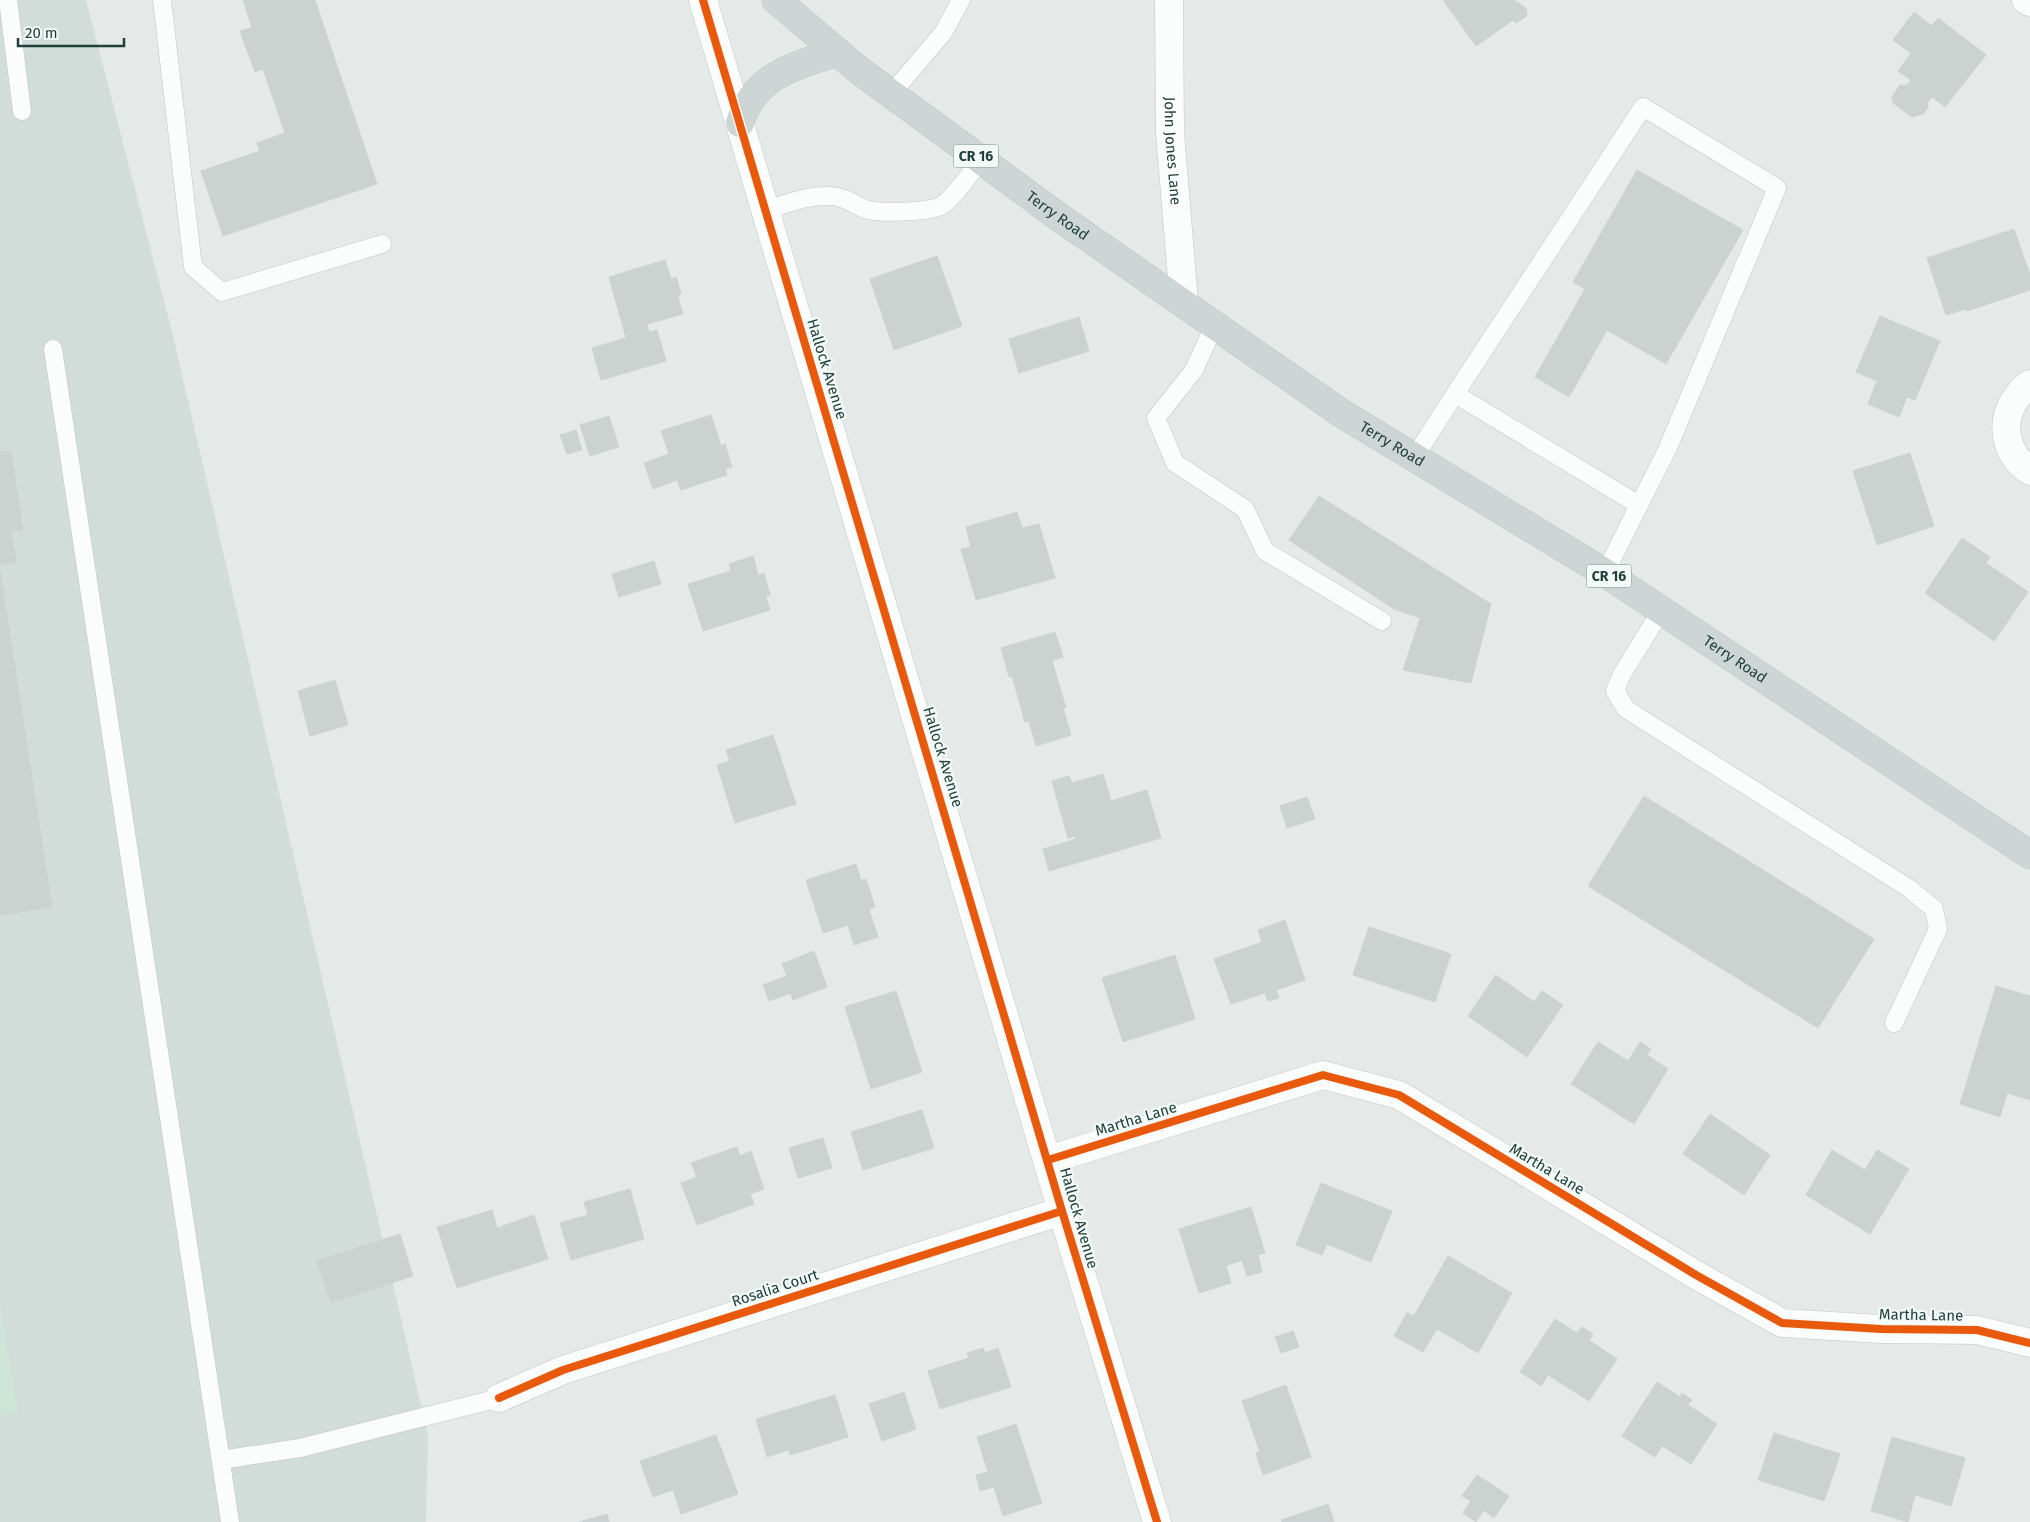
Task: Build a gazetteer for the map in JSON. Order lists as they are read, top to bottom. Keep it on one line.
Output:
{"streets":{"main road":["CR 16","Terry Road"],"street":["John Jones Lane","Hallock Avenue","Martha Lane","Rosalia Court"]},"crossings":[["John Jones Lane","Terry Road"],["Hallock Avenue","Martha Lane"],["Hallock Avenue","Rosalia Court"]],"scale_bar":"20 m"}
